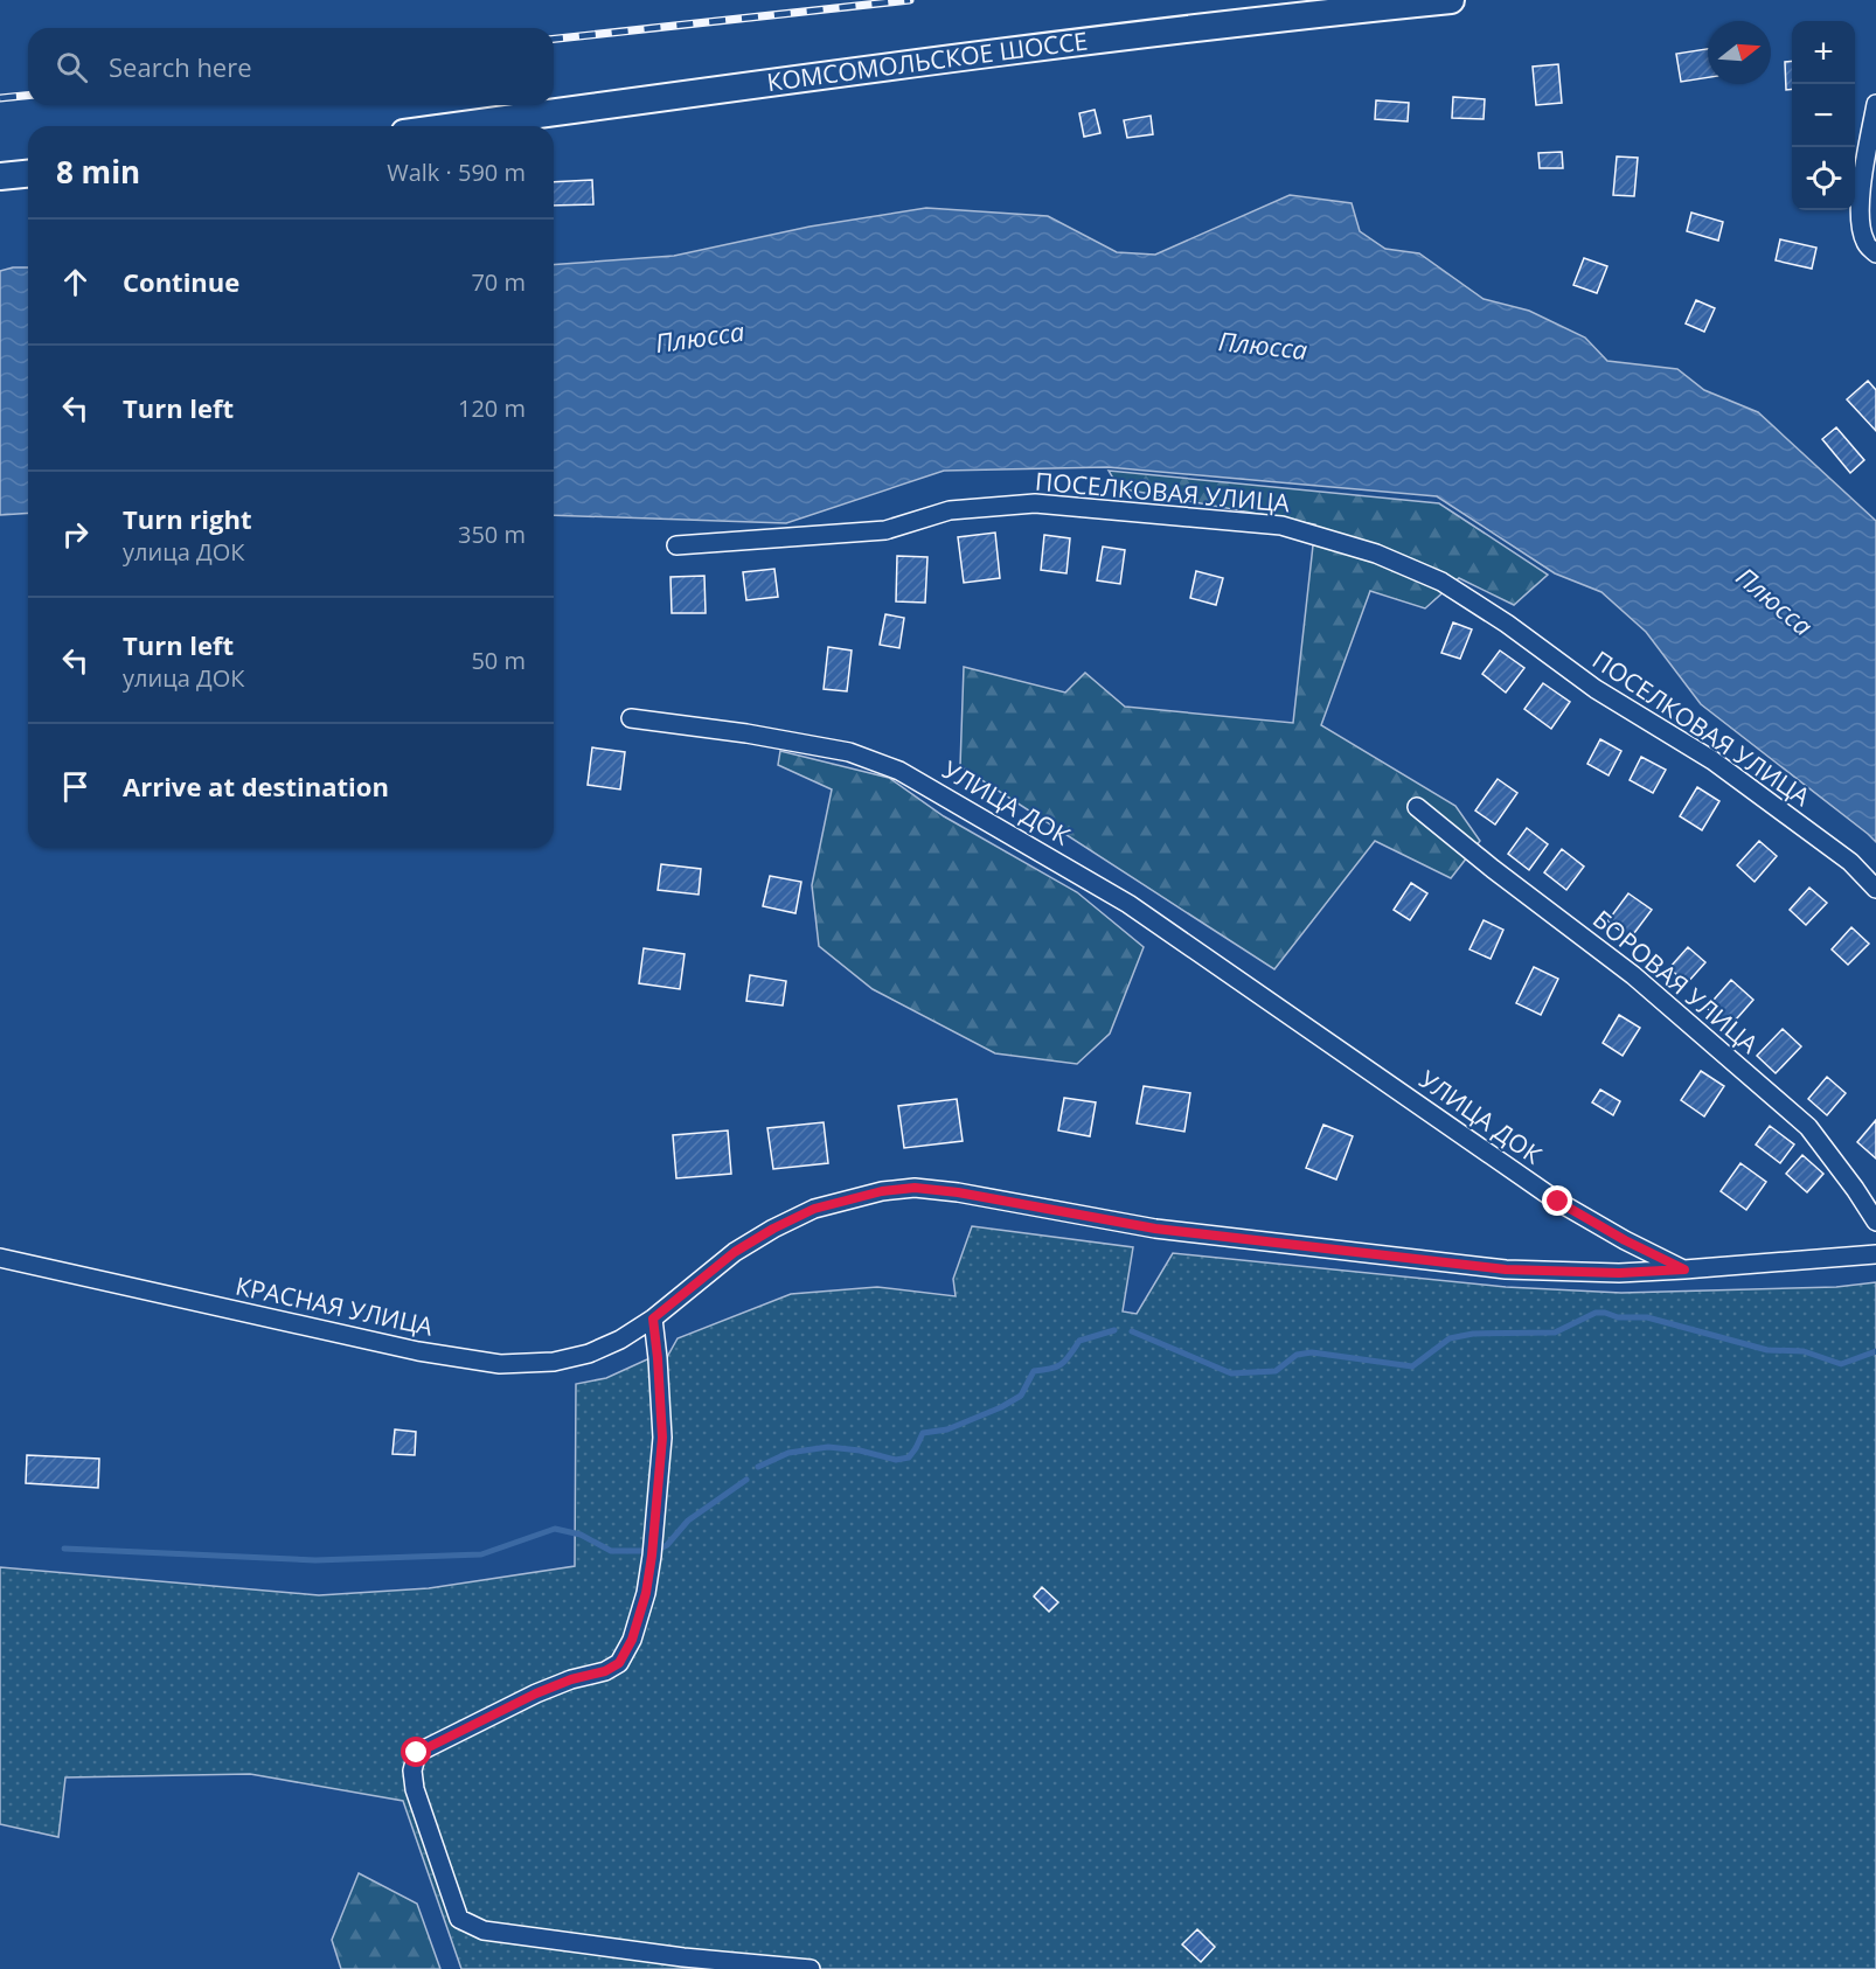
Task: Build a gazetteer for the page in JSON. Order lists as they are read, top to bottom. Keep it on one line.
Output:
{"streets":{"main road":["КОМСОМОЛЬСКОЕ ШОССЕ"],"street":["ПОСЕЛКОВАЯ УЛИЦА","УЛИЦА ДОК","БОРОВАЯ УЛИЦА","КРАСНАЯ УЛИЦА"]},"water":["Плюсса"],"north":"right","page":{"map_buttons":["+","−"],"search":"Search here","heading":["8 min","Walk · 590 m"],"list":[["Continue","70 m"],["Turn left","120 m"],["Turn right","улица ДОК","350 m"],["Turn left","улица ДОК","50 m"],"Arrive at destination"]}}
